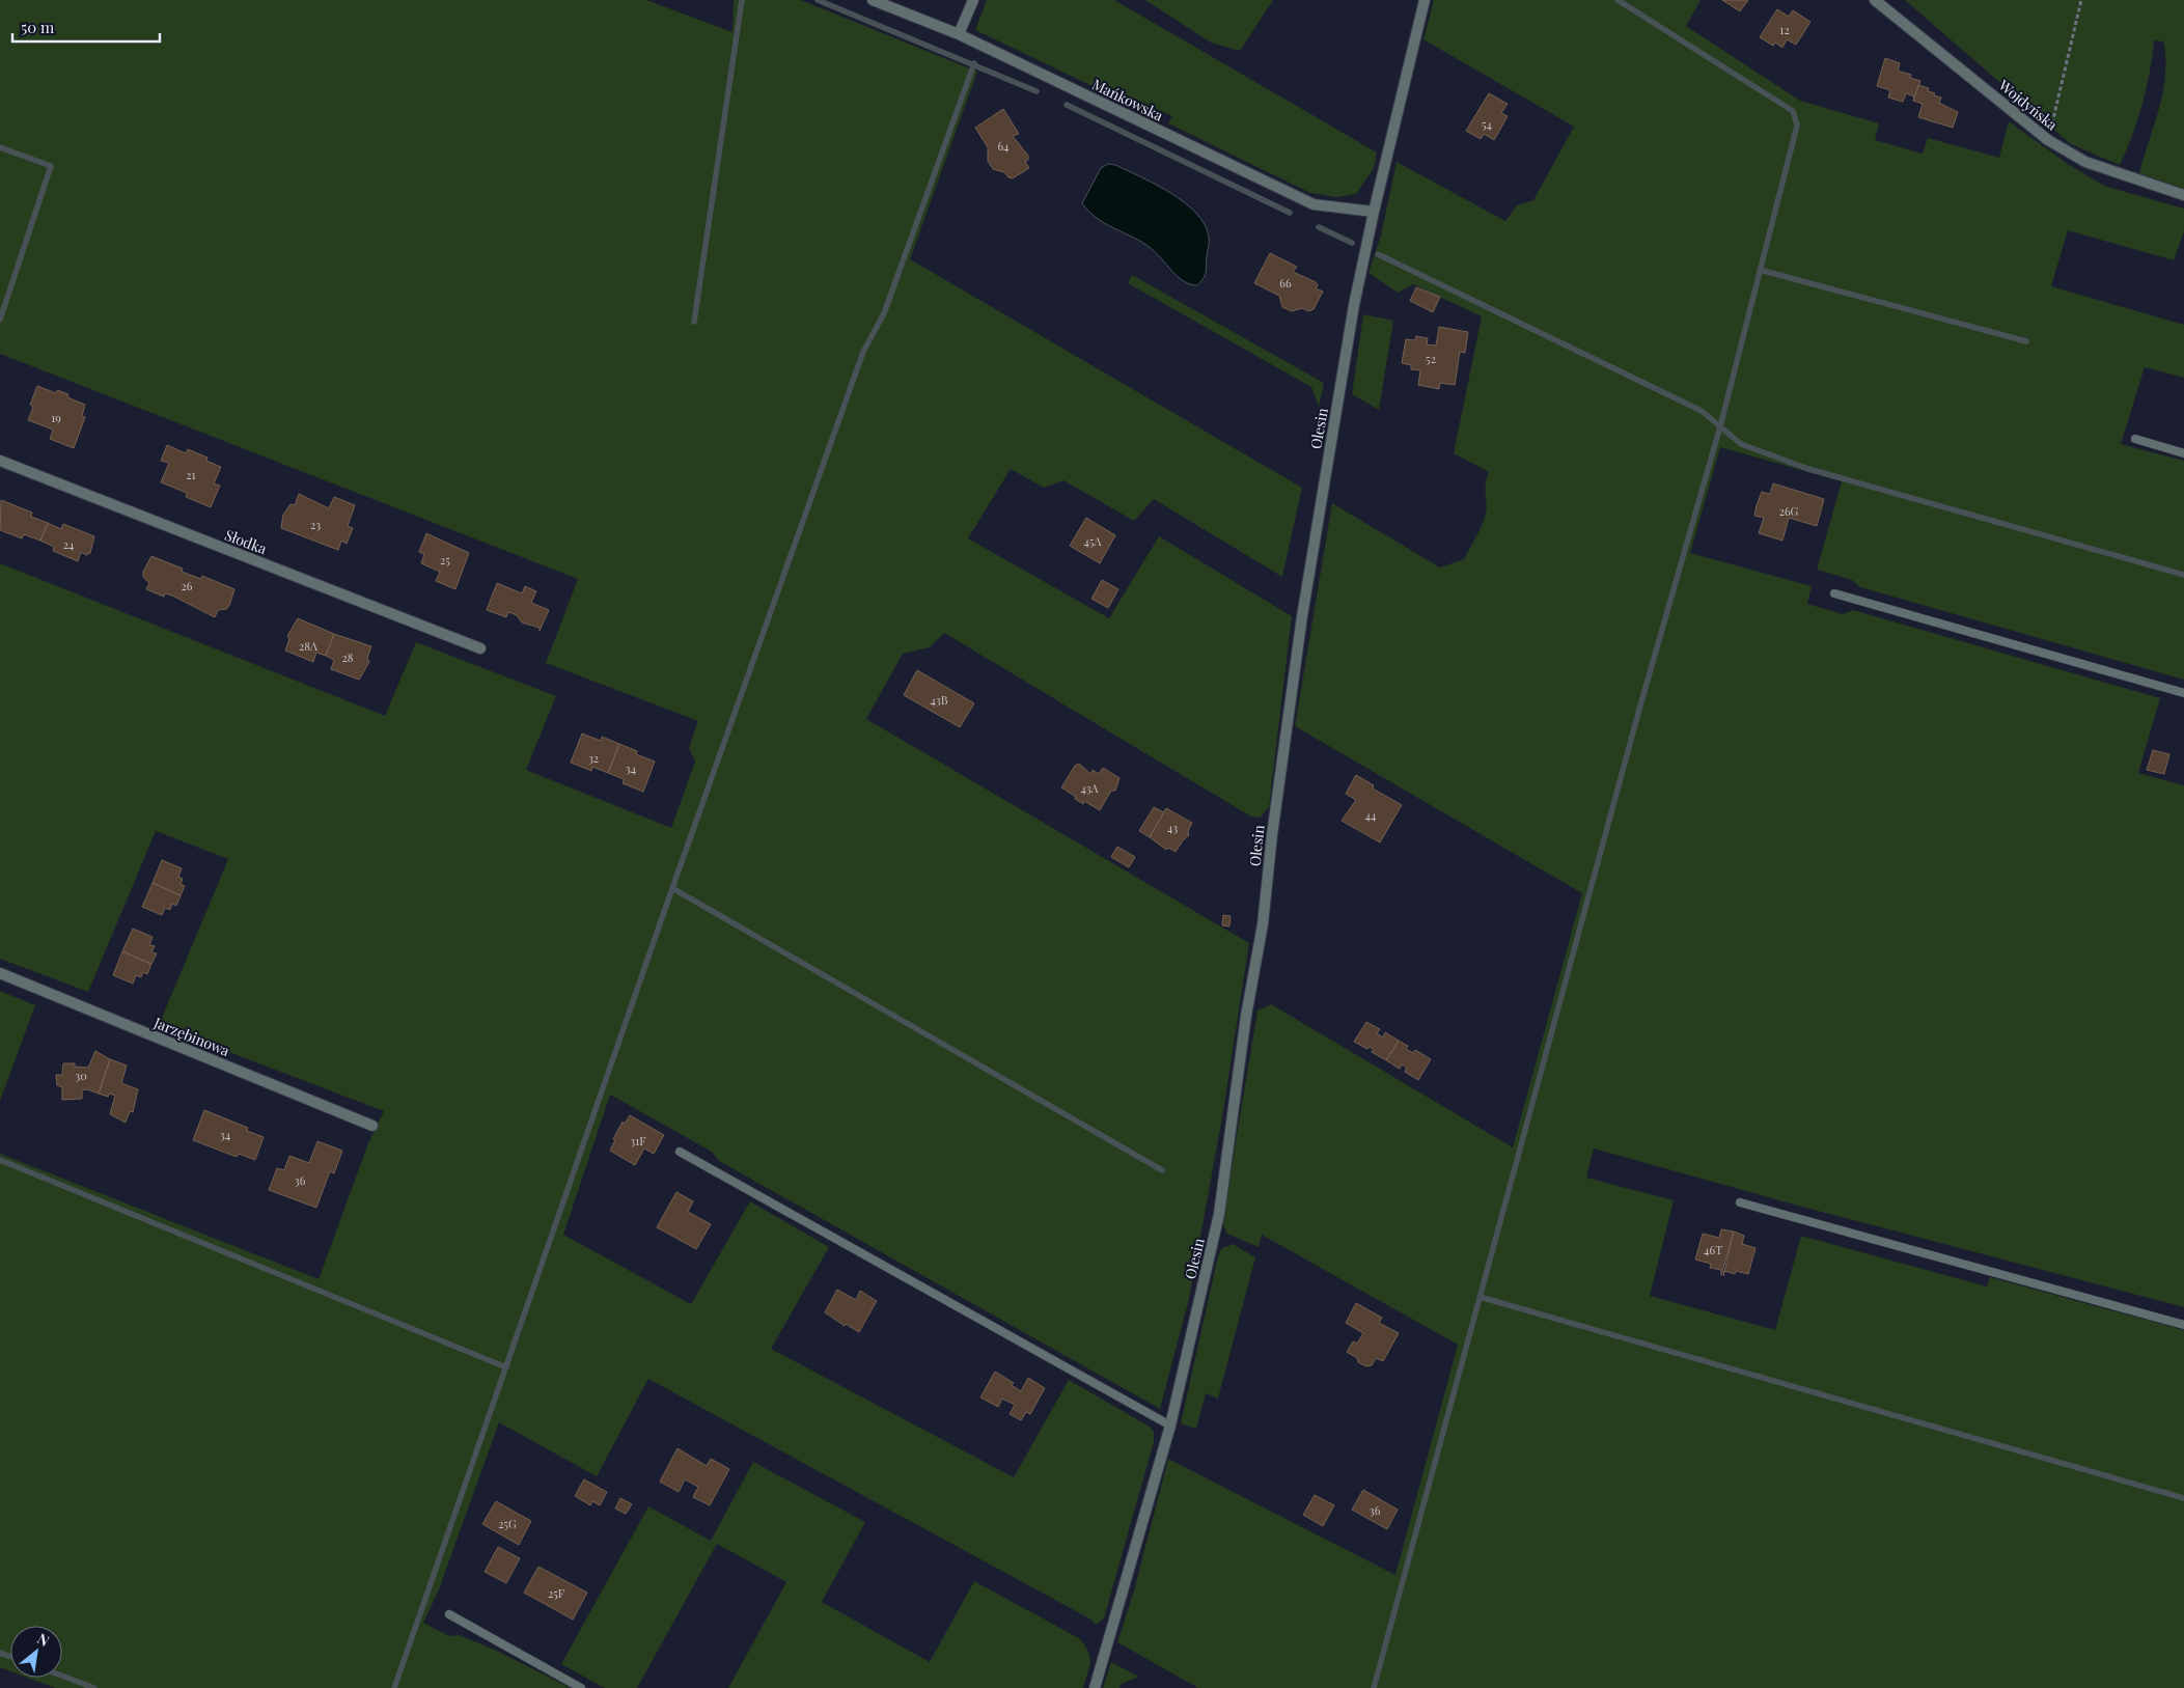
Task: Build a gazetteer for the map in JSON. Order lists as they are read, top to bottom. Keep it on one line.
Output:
{"streets":{"street":["Mańkowska","Wojdyńska","Olesin","Słodka","Jarzębinowa"]},"crossings":[["Mańkowska","Olesin"]],"house_numbers":["12","54","64","66","52","19","21","26G","23","45A","24","25","26","28A","28","43B","32","34","43A","44","43","30","34","31F","36","46T","36","25G","25F"],"scale_bar":"50 m","north":"top right"}
